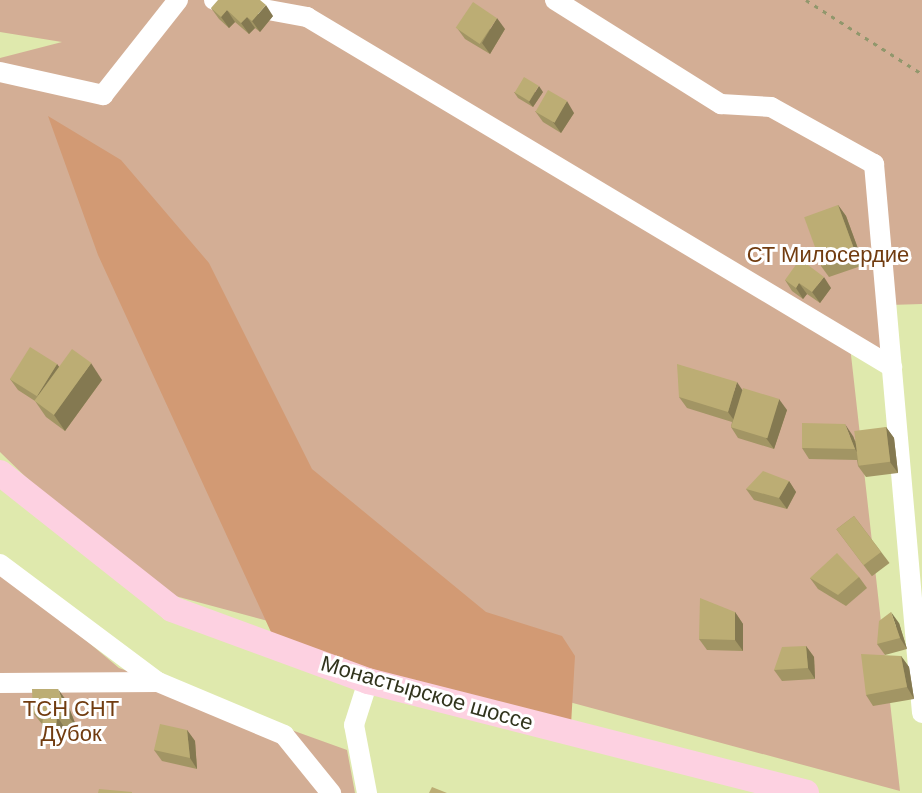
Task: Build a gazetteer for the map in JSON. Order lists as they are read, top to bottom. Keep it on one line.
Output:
{"streets":{"main road":["Монастырское шоссе"]},"parks":["СТ Милосердие","ТСН СНТ Дубок"]}
